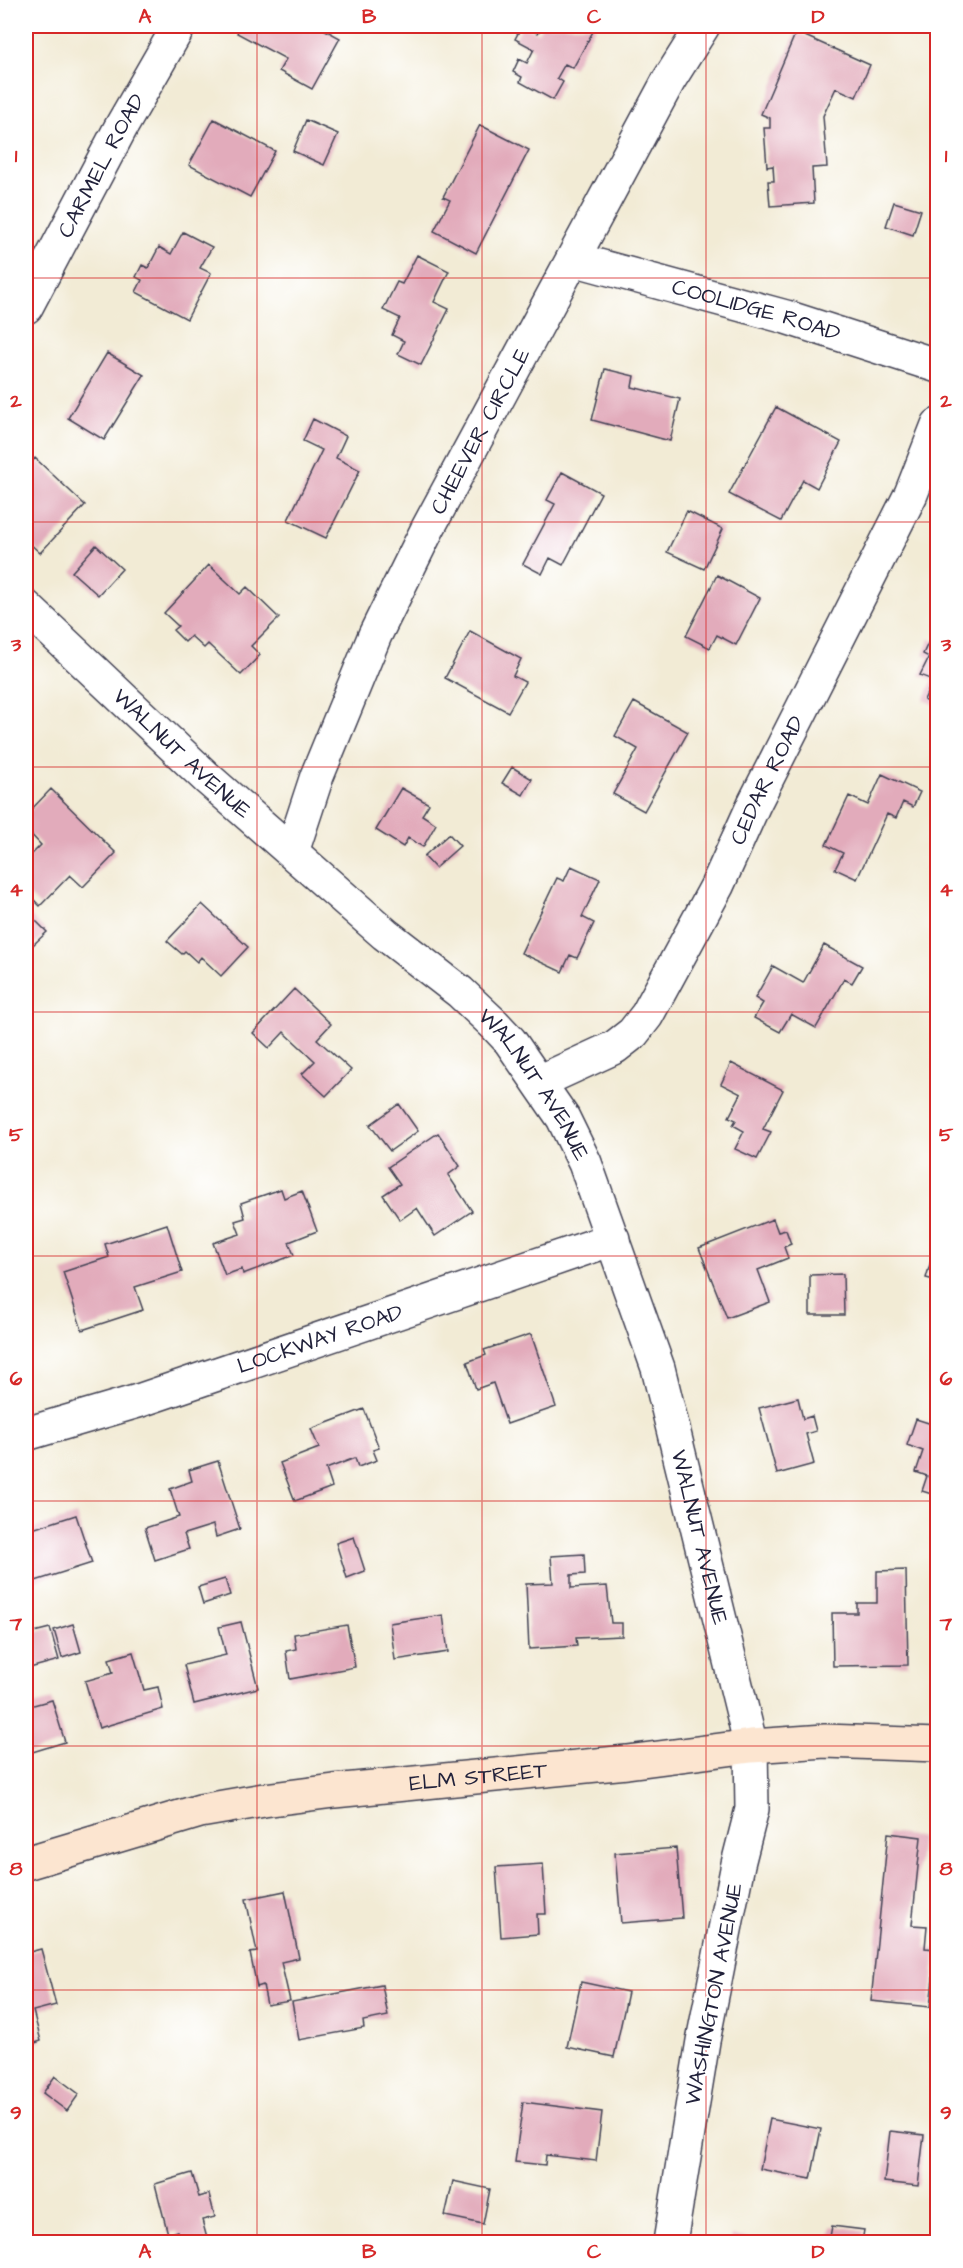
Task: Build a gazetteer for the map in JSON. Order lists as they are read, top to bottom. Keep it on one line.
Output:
{"streets":{"main road":["ELM STREET"],"street":["CARMEL ROAD","COOLIDGE ROAD","CHEEVER CIRCLE","WALNUT AVENUE","CEDAR ROAD","LOCKWAY ROAD","WASHINGTON AVENUE"]},"crossings":[["COOLIDGE ROAD","CHEEVER CIRCLE"],["CHEEVER CIRCLE","WALNUT AVENUE"],["WALNUT AVENUE","CEDAR ROAD"],["WALNUT AVENUE","LOCKWAY ROAD"],["WALNUT AVENUE","ELM STREET"],["WALNUT AVENUE","WASHINGTON AVENUE"],["ELM STREET","WASHINGTON AVENUE"]],"grid":{"columns":["A","B","C","D"],"rows":["1","2","3","4","5","6","7","8","9"]}}
